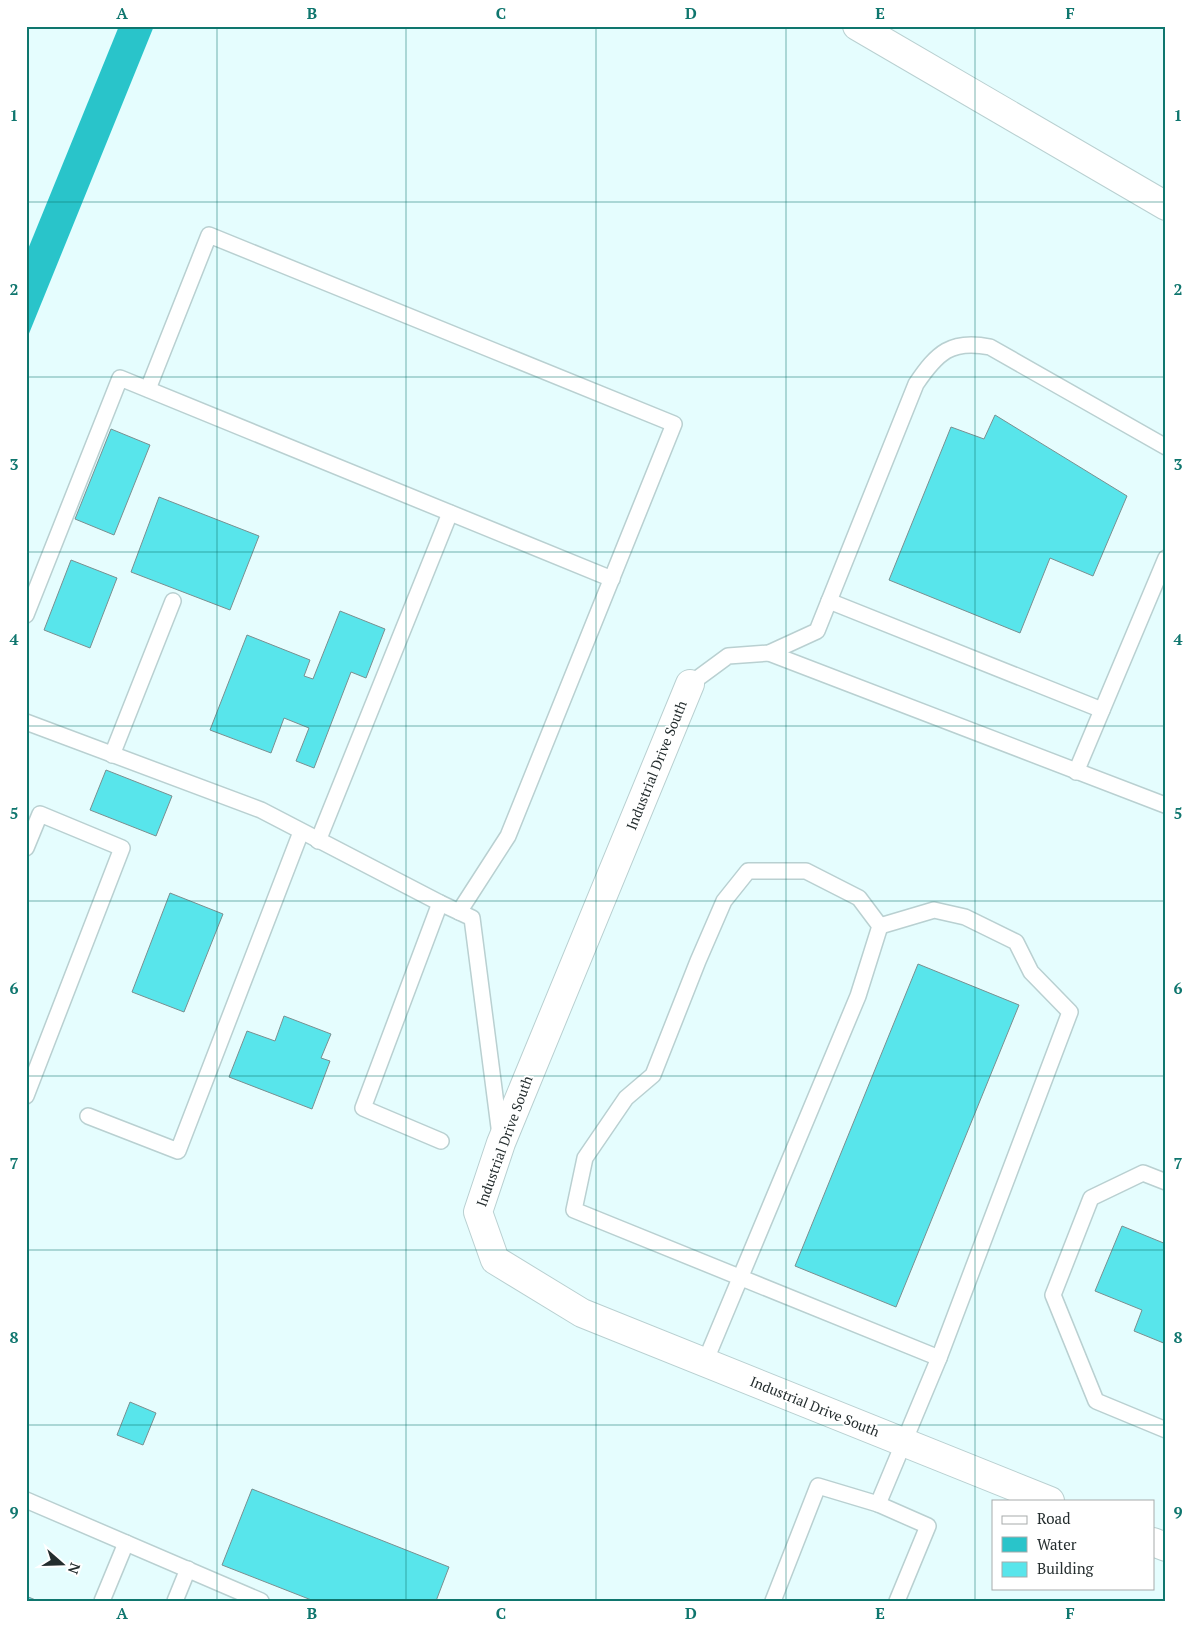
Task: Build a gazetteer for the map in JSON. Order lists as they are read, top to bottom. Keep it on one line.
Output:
{"streets":{"main road":["Industrial Drive South"]},"legend":["Road","Water","Building"],"north":"right","grid":{"columns":["A","B","C","D","E","F"],"rows":["1","2","3","4","5","6","7","8","9"]}}
